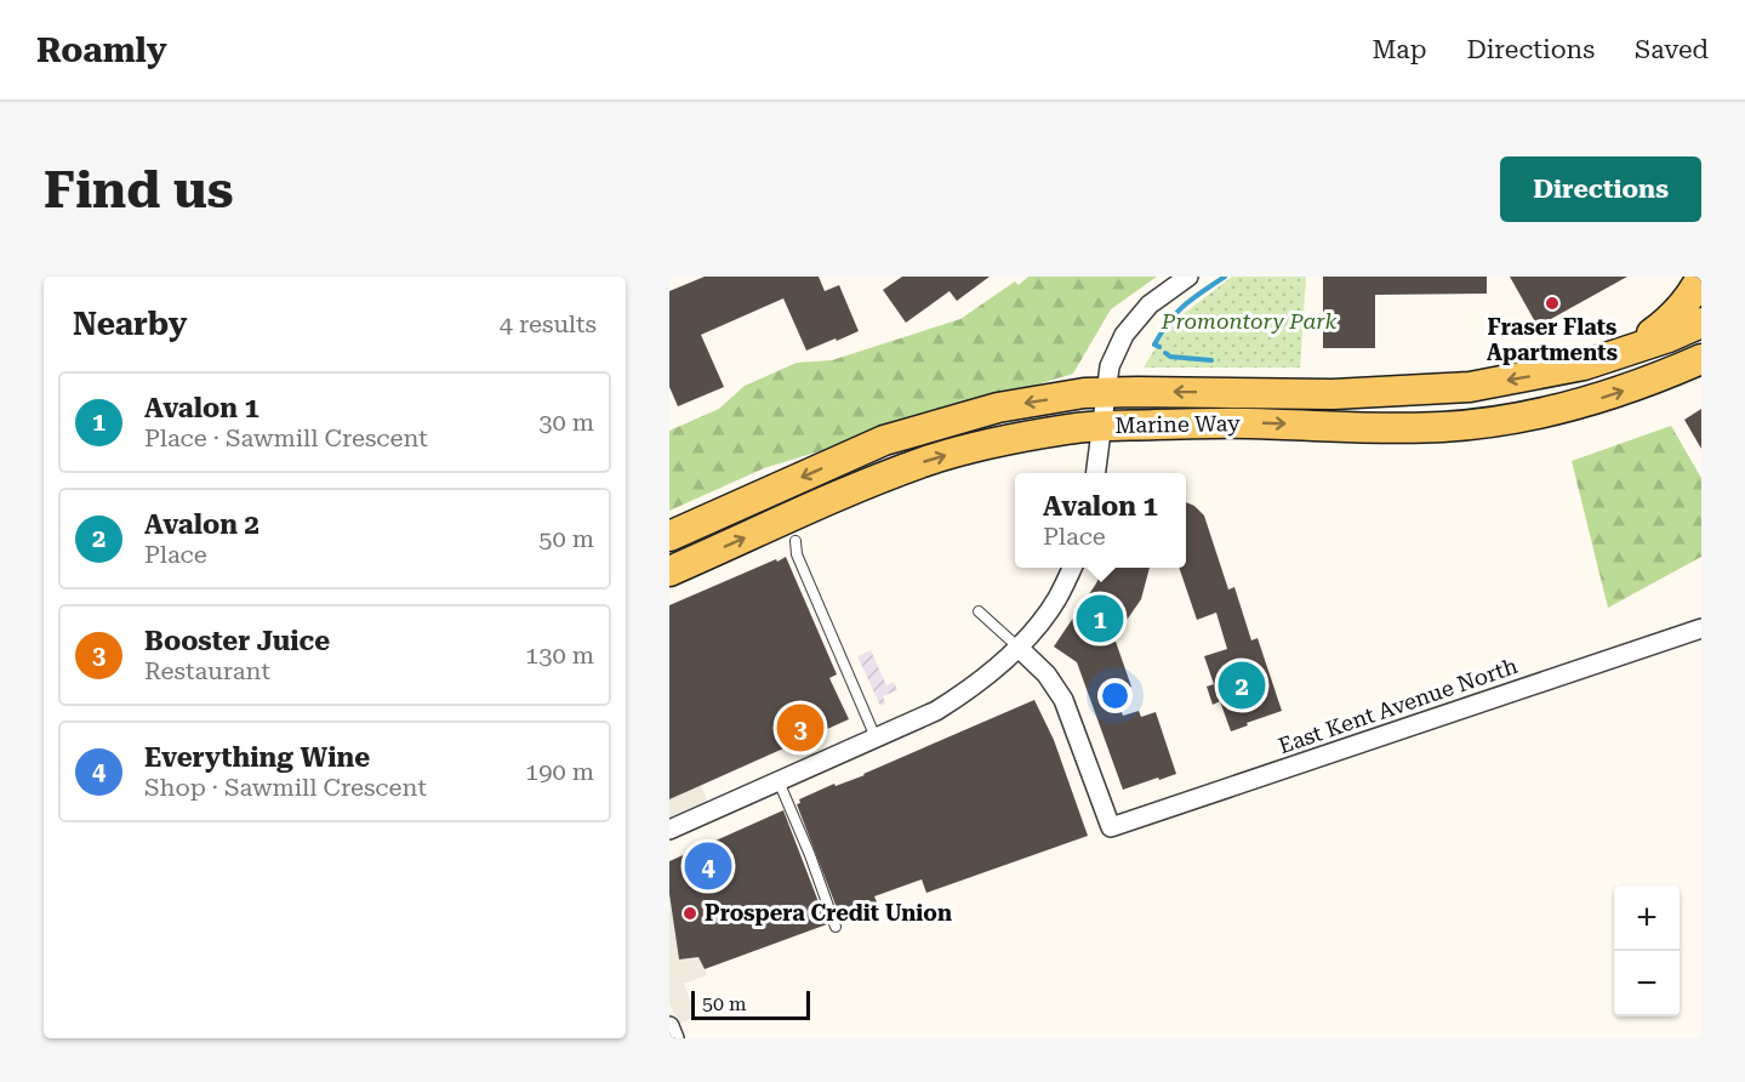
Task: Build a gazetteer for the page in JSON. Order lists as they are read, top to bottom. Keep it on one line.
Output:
{"streets":{"main road":["Marine Way"],"street":["East Kent Avenue North"]},"parks":["Promontory Park"],"places":["Fraser Flats Apartments","Prospera Credit Union"],"scale_bar":"50 m","page":{"header":"Roamly","nav":["Map","Directions","Saved"],"buttons":"Directions","title":"Find us","heading":["Nearby","4 results"],"list":[{"mark":"1","name":"Avalon 1","note":"Place · Sawmill Crescent","value":"30 m"},{"mark":"2","name":"Avalon 2","note":"Place","value":"50 m"},{"mark":"3","name":"Booster Juice","note":"Restaurant","value":"130 m"},{"mark":"4","name":"Everything Wine","note":"Shop · Sawmill Crescent","value":"190 m"}],"popup":["Avalon 1","Place"],"pins":["1","2","3","4"],"map_buttons":["+","−"],"scale":"50 m"}}
